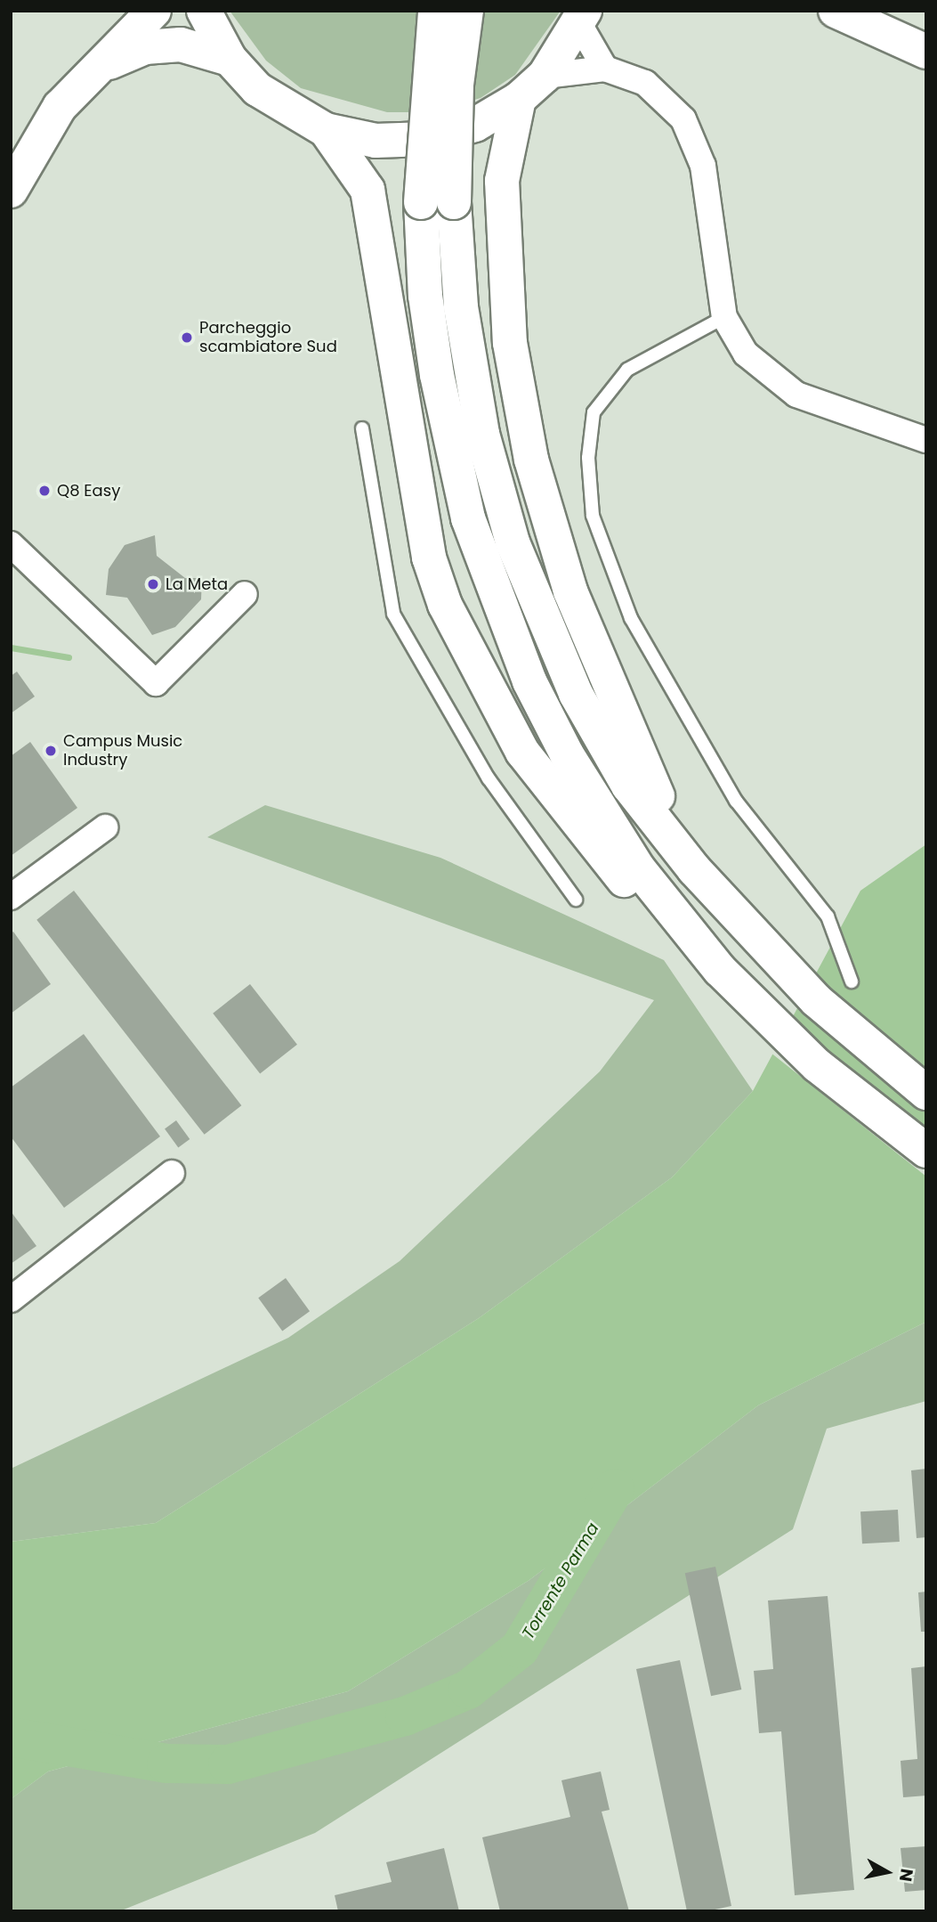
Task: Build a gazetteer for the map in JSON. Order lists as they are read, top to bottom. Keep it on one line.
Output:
{"water":["Torrente Parma"],"places":["Parcheggio scambiatore Sud","Q8 Easy","La Meta","Campus Music Industry"],"north":"right"}
